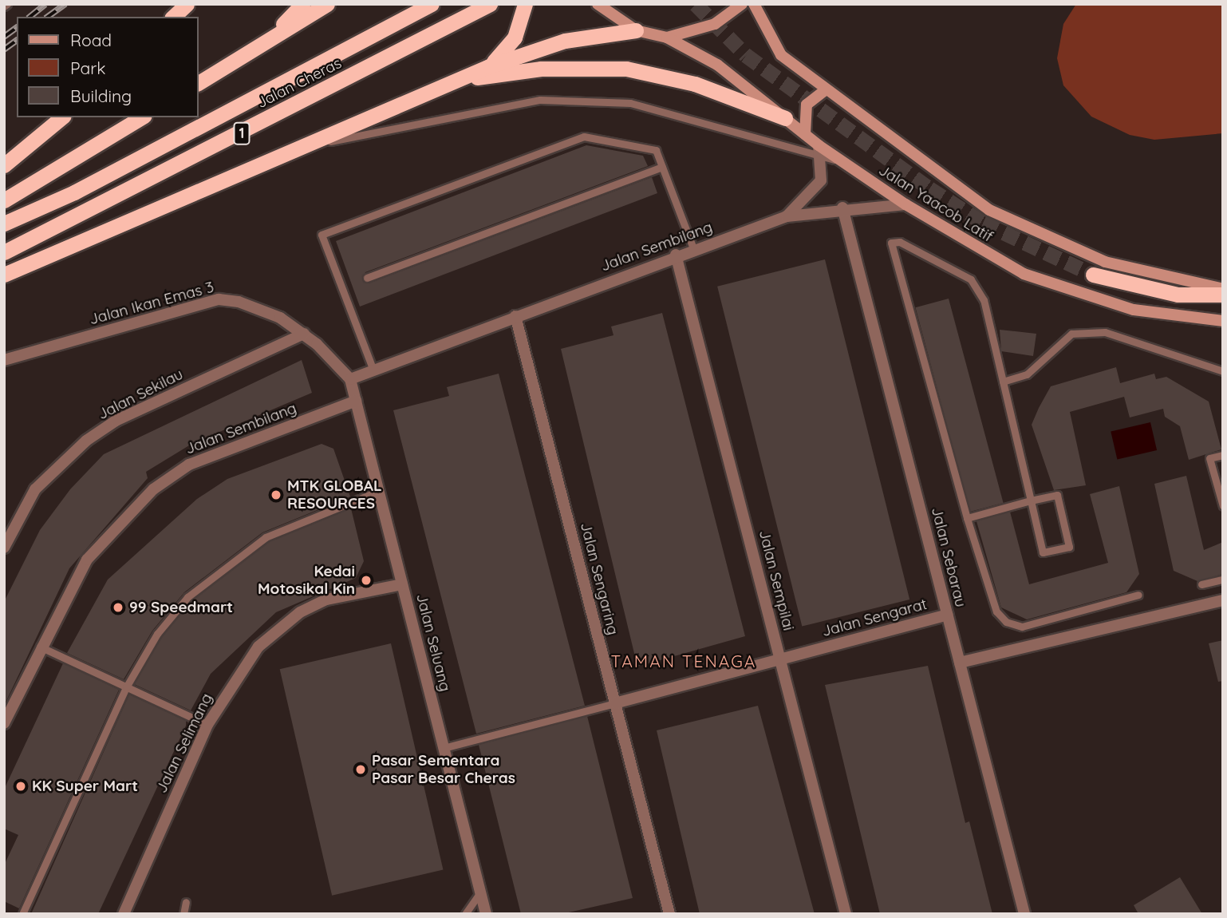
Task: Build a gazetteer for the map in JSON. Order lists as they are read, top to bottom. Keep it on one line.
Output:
{"streets":{"highway":["Jalan Cheras","1"],"main road":["Jalan Yaacob Latif"],"street":["Jalan Sembilang","Jalan Ikan Emas 3","Jalan Sekilau","Jalan Sebarau","Jalan Sengaring","Jalan Sempilai","Jalan Sengarat","Jalan Seluang","Jalan Selimang"]},"crossings":[["Jalan Yaacob Latif","Jalan Sembilang"],["Jalan Sembilang","Jalan Ikan Emas 3"],["Jalan Sembilang","Jalan Sebarau"],["Jalan Sembilang","Jalan Sengaring"],["Jalan Sembilang","Jalan Sempilai"],["Jalan Sembilang","Jalan Seluang"],["Jalan Ikan Emas 3","Jalan Sekilau"],["Jalan Ikan Emas 3","Jalan Seluang"],["Jalan Sebarau","Jalan Sengarat"],["Jalan Sengaring","Jalan Sengarat"],["Jalan Sempilai","Jalan Sengarat"],["Jalan Seluang","Jalan Selimang"]],"districts":["TAMAN TENAGA"],"places":["MTK GLOBAL RESOURCES","Kedai Motosikal Kin","99 Speedmart","Pasar Sementara Pasar Besar Cheras","KK Super Mart"],"legend":["Road","Park","Building"]}
